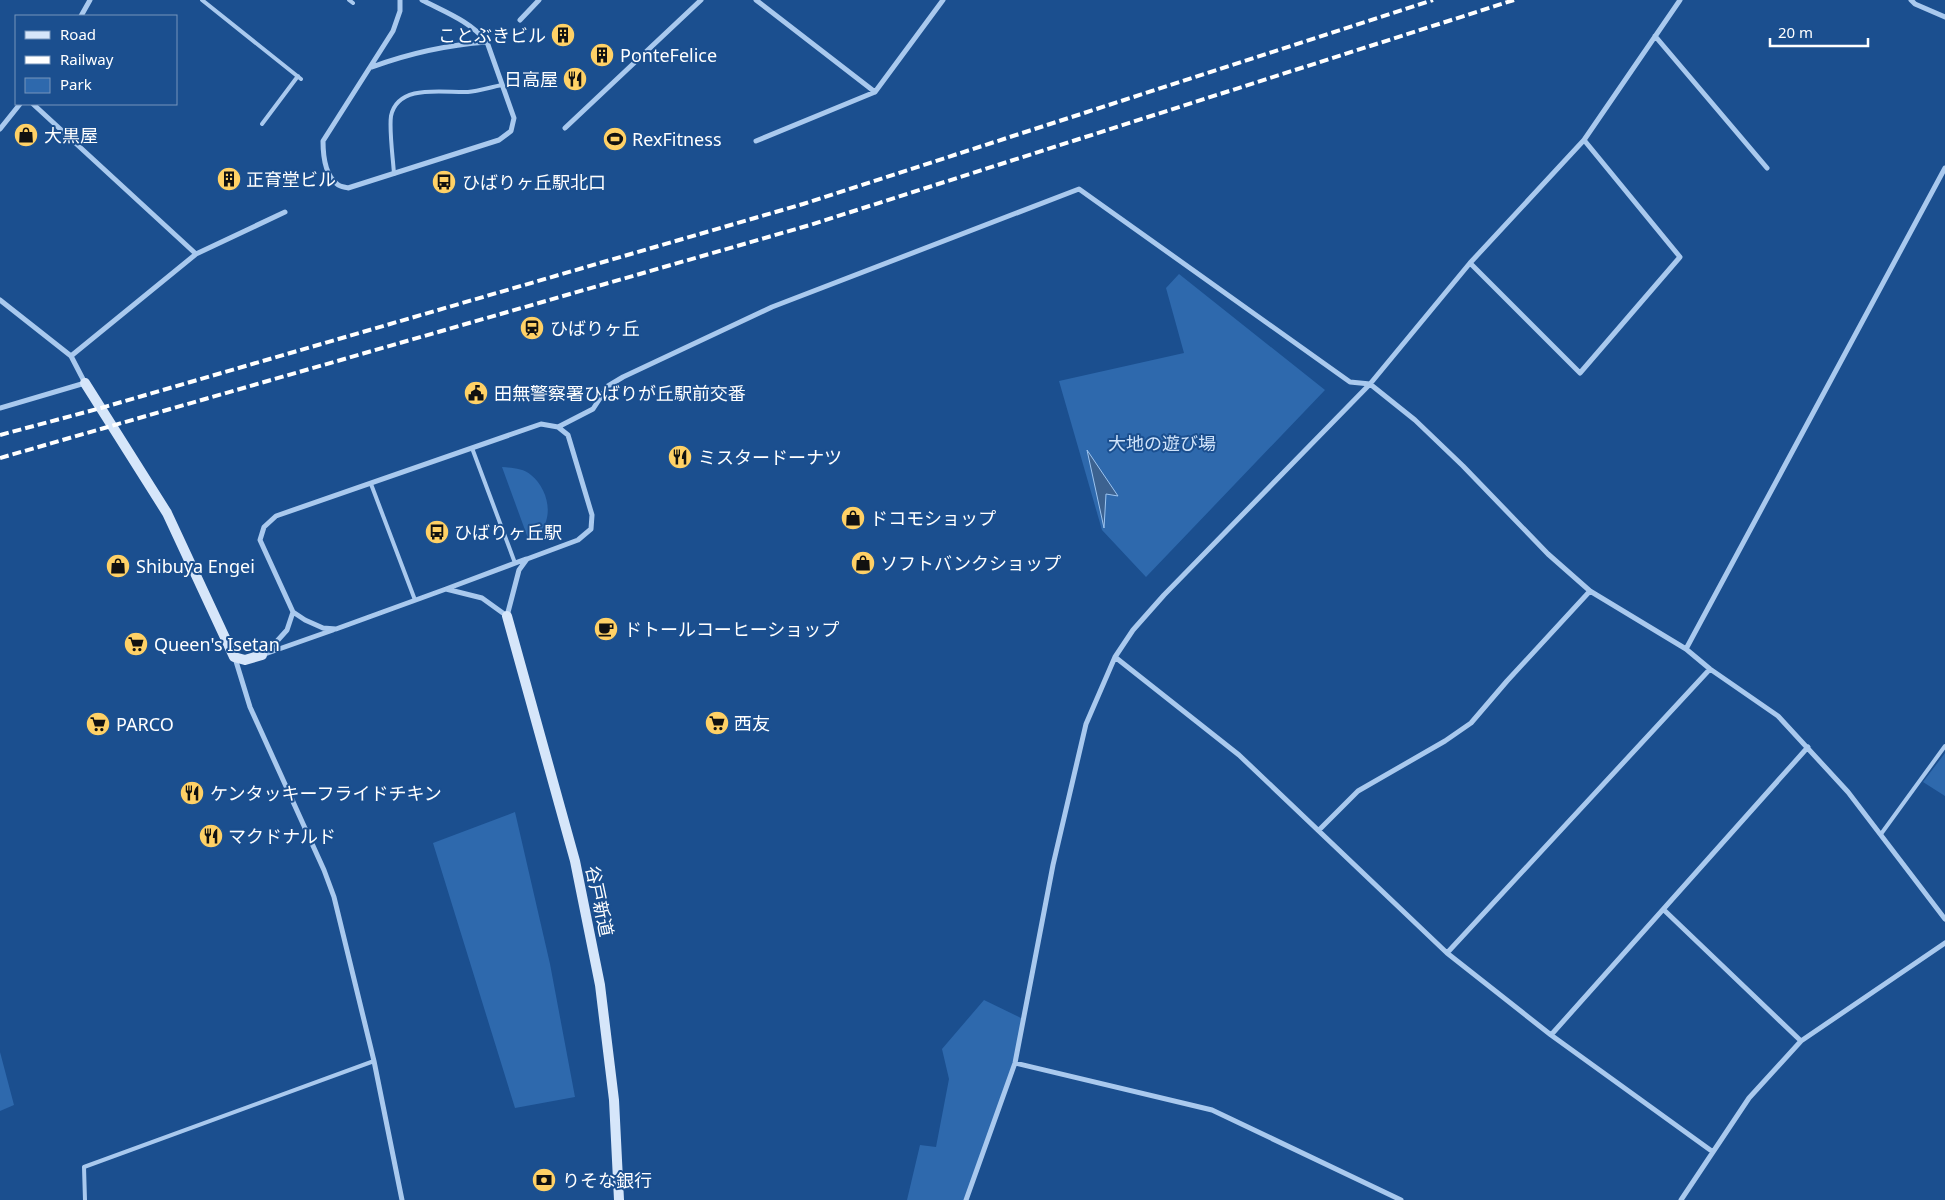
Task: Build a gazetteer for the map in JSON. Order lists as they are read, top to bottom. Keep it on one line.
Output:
{"streets":{"main road":["谷戸新道"]},"parks":["大地の遊び場"],"places":{"building":["ことぶきビル","PonteFelice","正育堂ビル"],"restaurant":["日高屋","ミスタードーナツ","ケンタッキーフライドチキン","マクドナルド"],"shop":["大黒屋","ドコモショップ","ソフトバンクショップ","Shibuya Engei"],"sports":["RexFitness"],"bus stop":["ひばりヶ丘駅北口","ひばりヶ丘駅"],"station":["ひばりヶ丘"],"public building":["田無警察署ひばりが丘駅前交番"],"cafe":["ドトールコーヒーショップ"],"supermarket":["Queen's Isetan","西友","PARCO"],"bank":["りそな銀行"]},"legend":["Road","Railway","Park"],"scale_bar":"20 m"}
